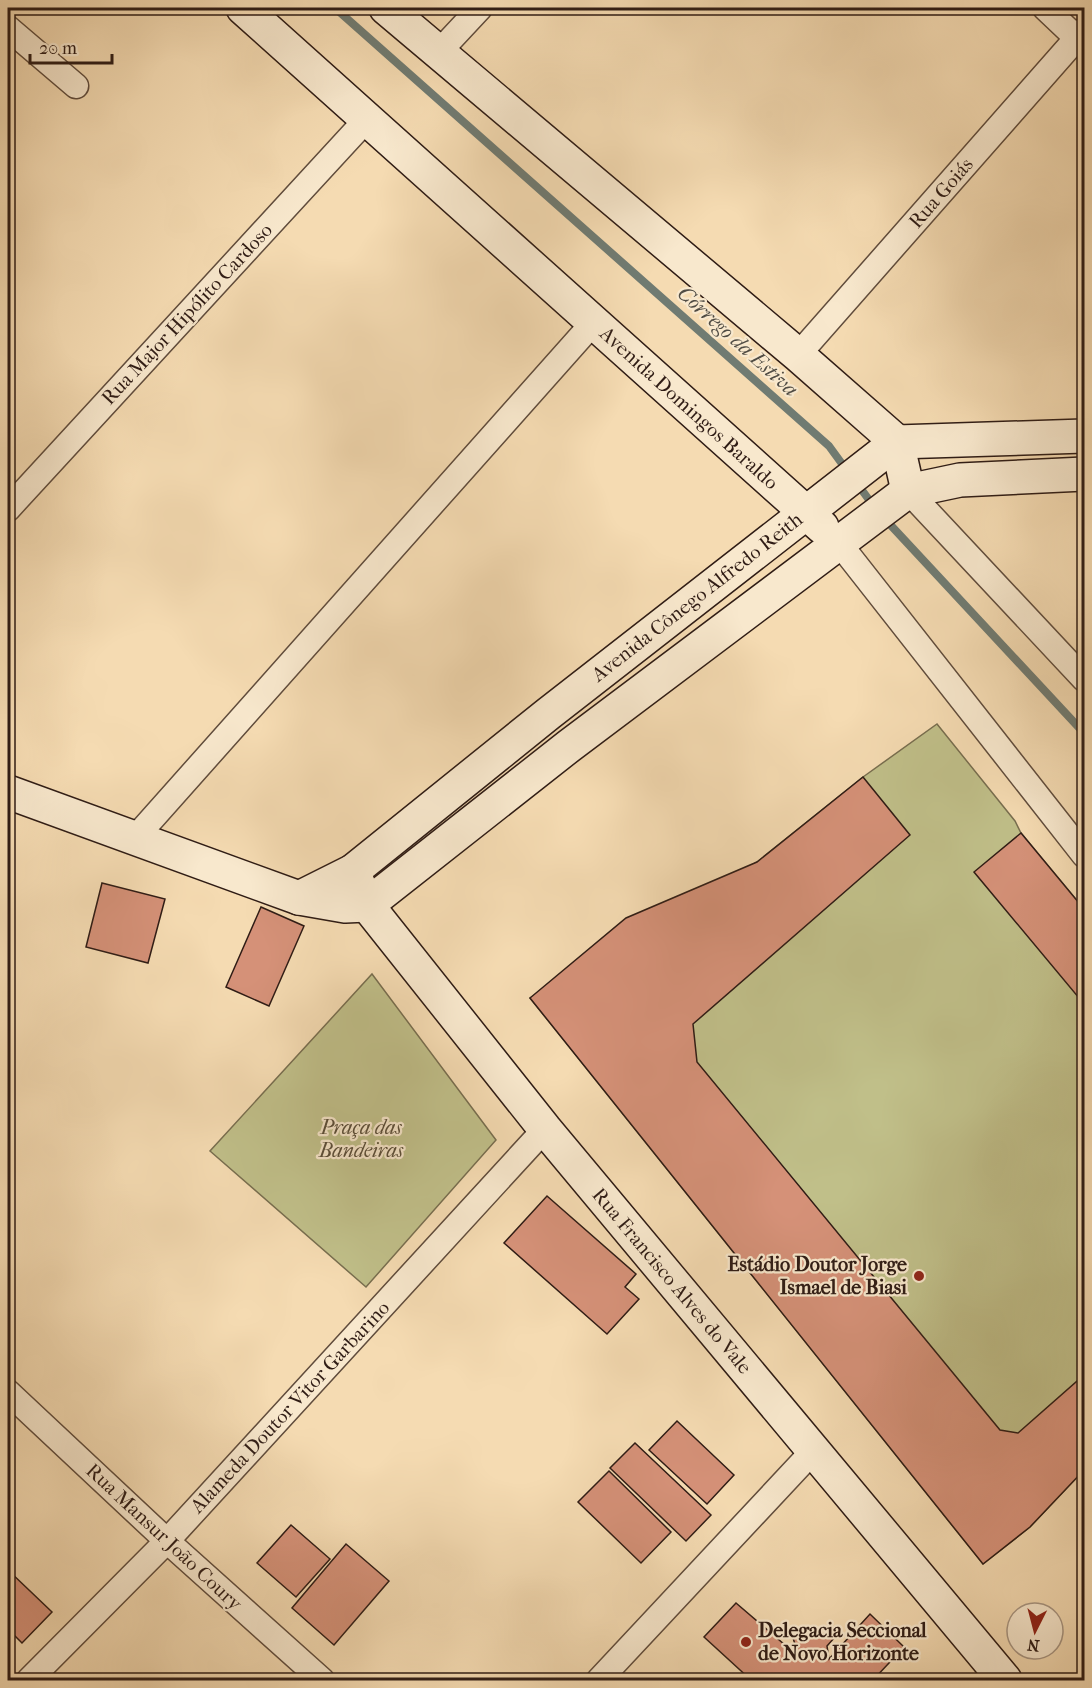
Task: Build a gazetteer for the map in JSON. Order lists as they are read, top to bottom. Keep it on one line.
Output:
{"streets":{"main road":["Avenida Domingos Baraldo","Avenida Cônego Alfredo Reith","Rua Francisco Alves do Vale"],"street":["Rua Goiás","Rua Major Hipólito Cardoso","Alameda Doutor Vitor Garbarino","Rua Mansur João Coury"]},"crossings":[["Rua Major Hipólito Cardoso","Avenida Domingos Baraldo"],["Avenida Domingos Baraldo","Avenida Cônego Alfredo Reith"],["Avenida Cônego Alfredo Reith","Rua Francisco Alves do Vale"],["Rua Francisco Alves do Vale","Alameda Doutor Vitor Garbarino"],["Alameda Doutor Vitor Garbarino","Rua Mansur João Coury"]],"water":["Córrego da Estiva"],"parks":["Praça das Bandeiras"],"places":["Estádio Doutor Jorge Ismael de Biasi","Delegacia Seccional de Novo Horizonte"],"scale_bar":"20 m","north":"bottom"}
